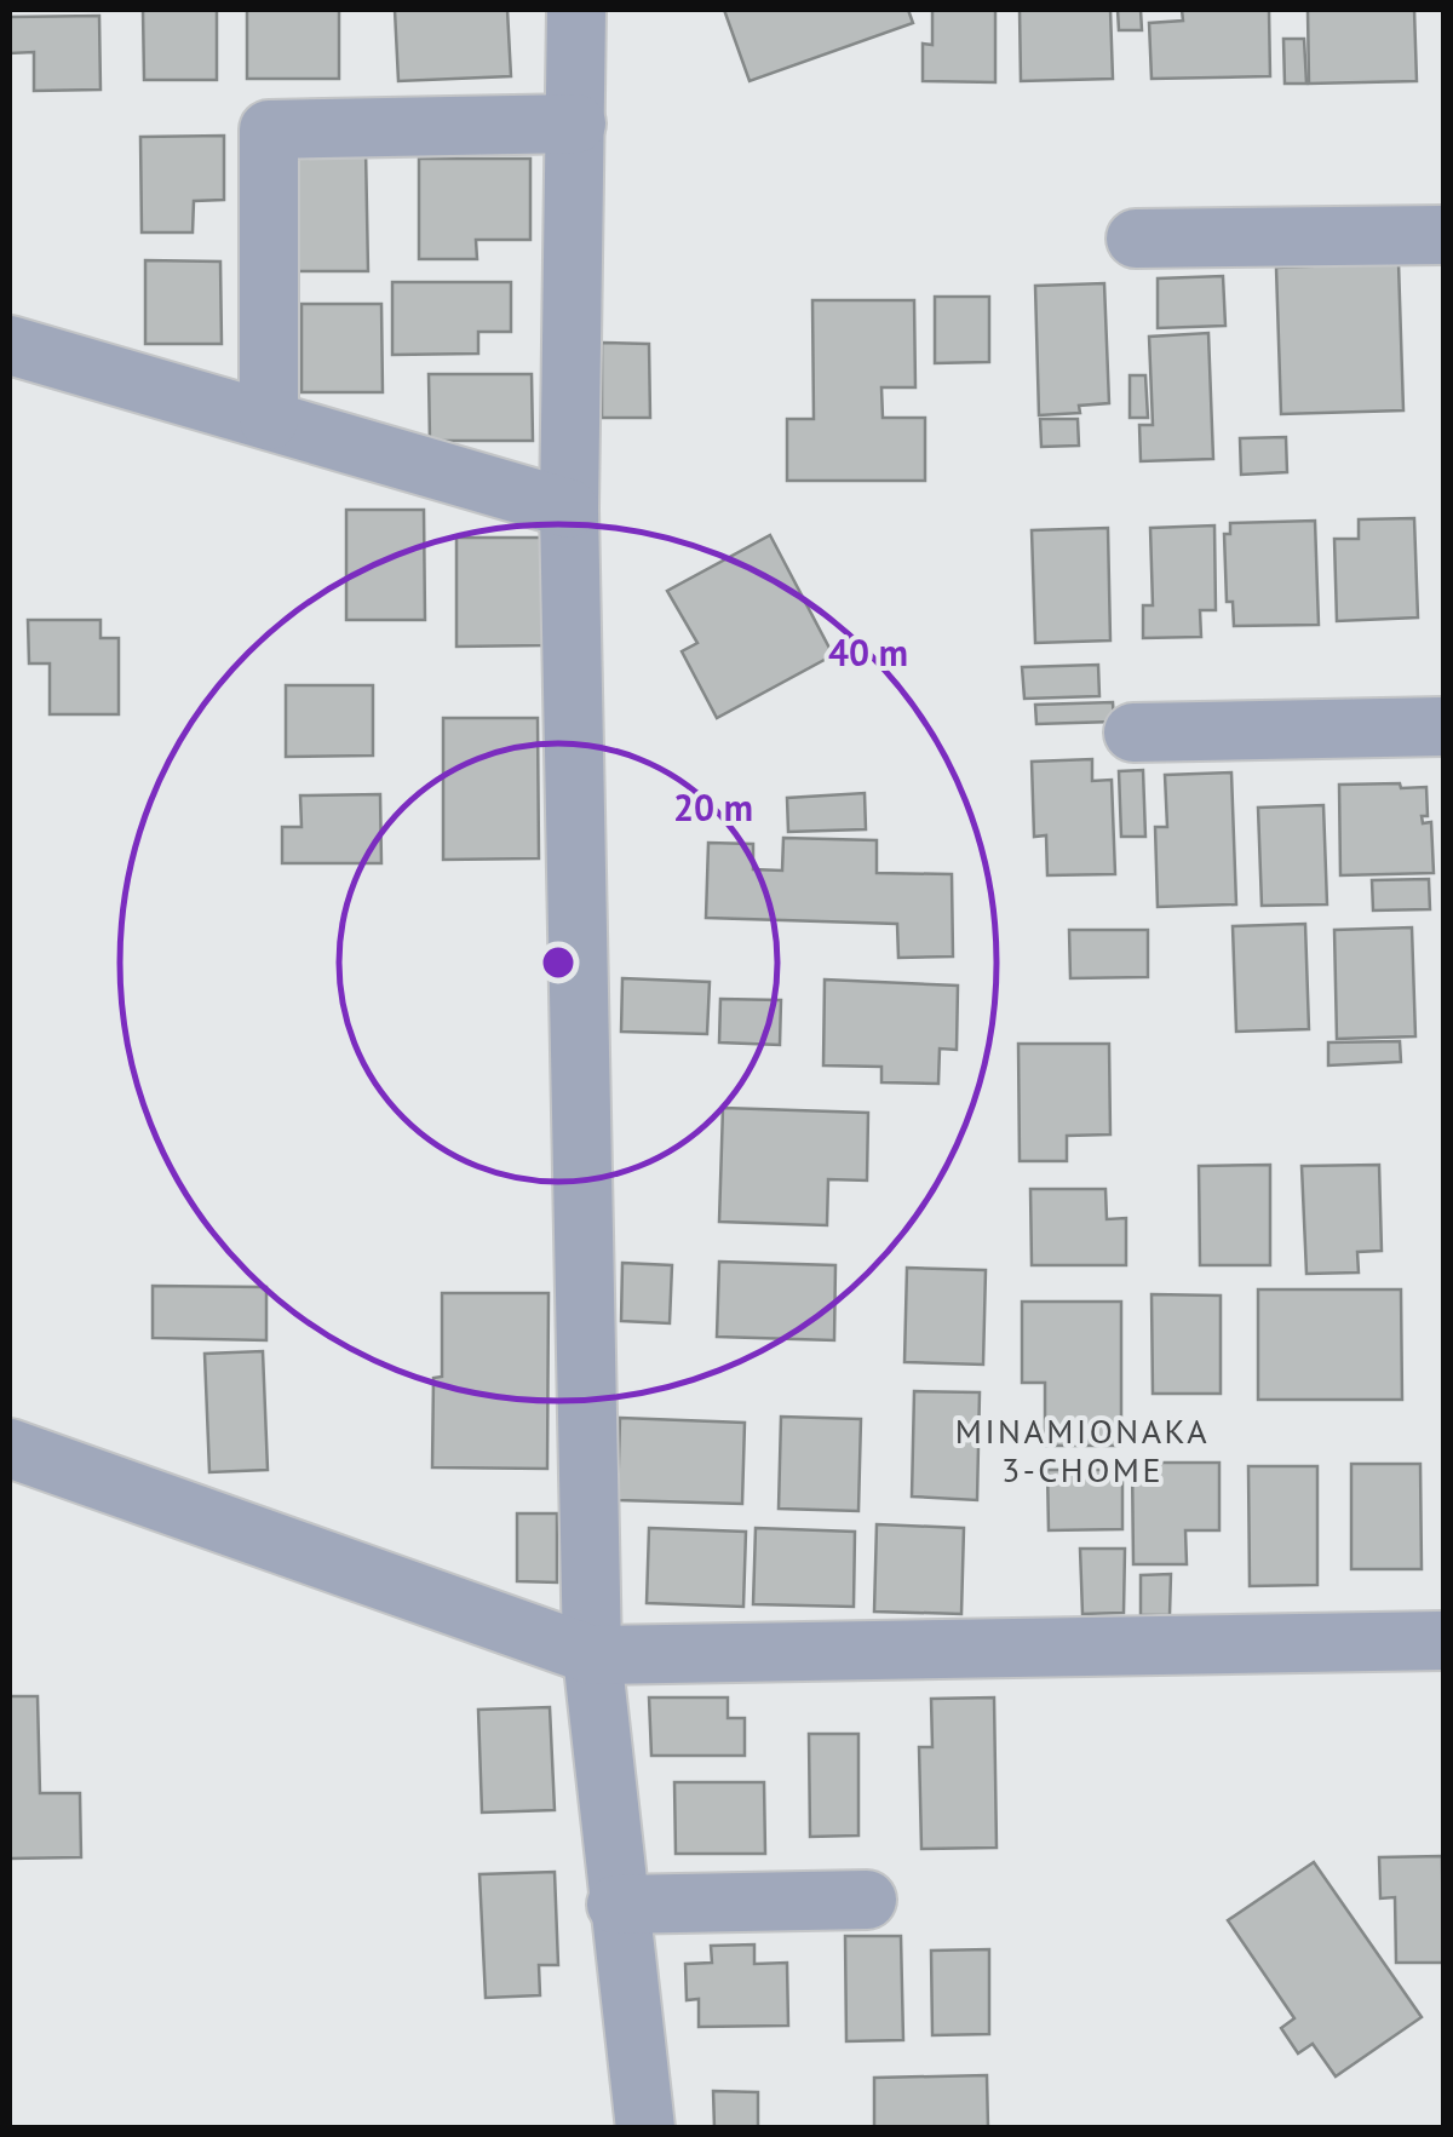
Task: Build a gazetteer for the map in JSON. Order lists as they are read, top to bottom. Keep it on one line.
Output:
{"districts":["MINAMIONAKA 3-CHOME"],"rings":["40 m","20 m"]}
